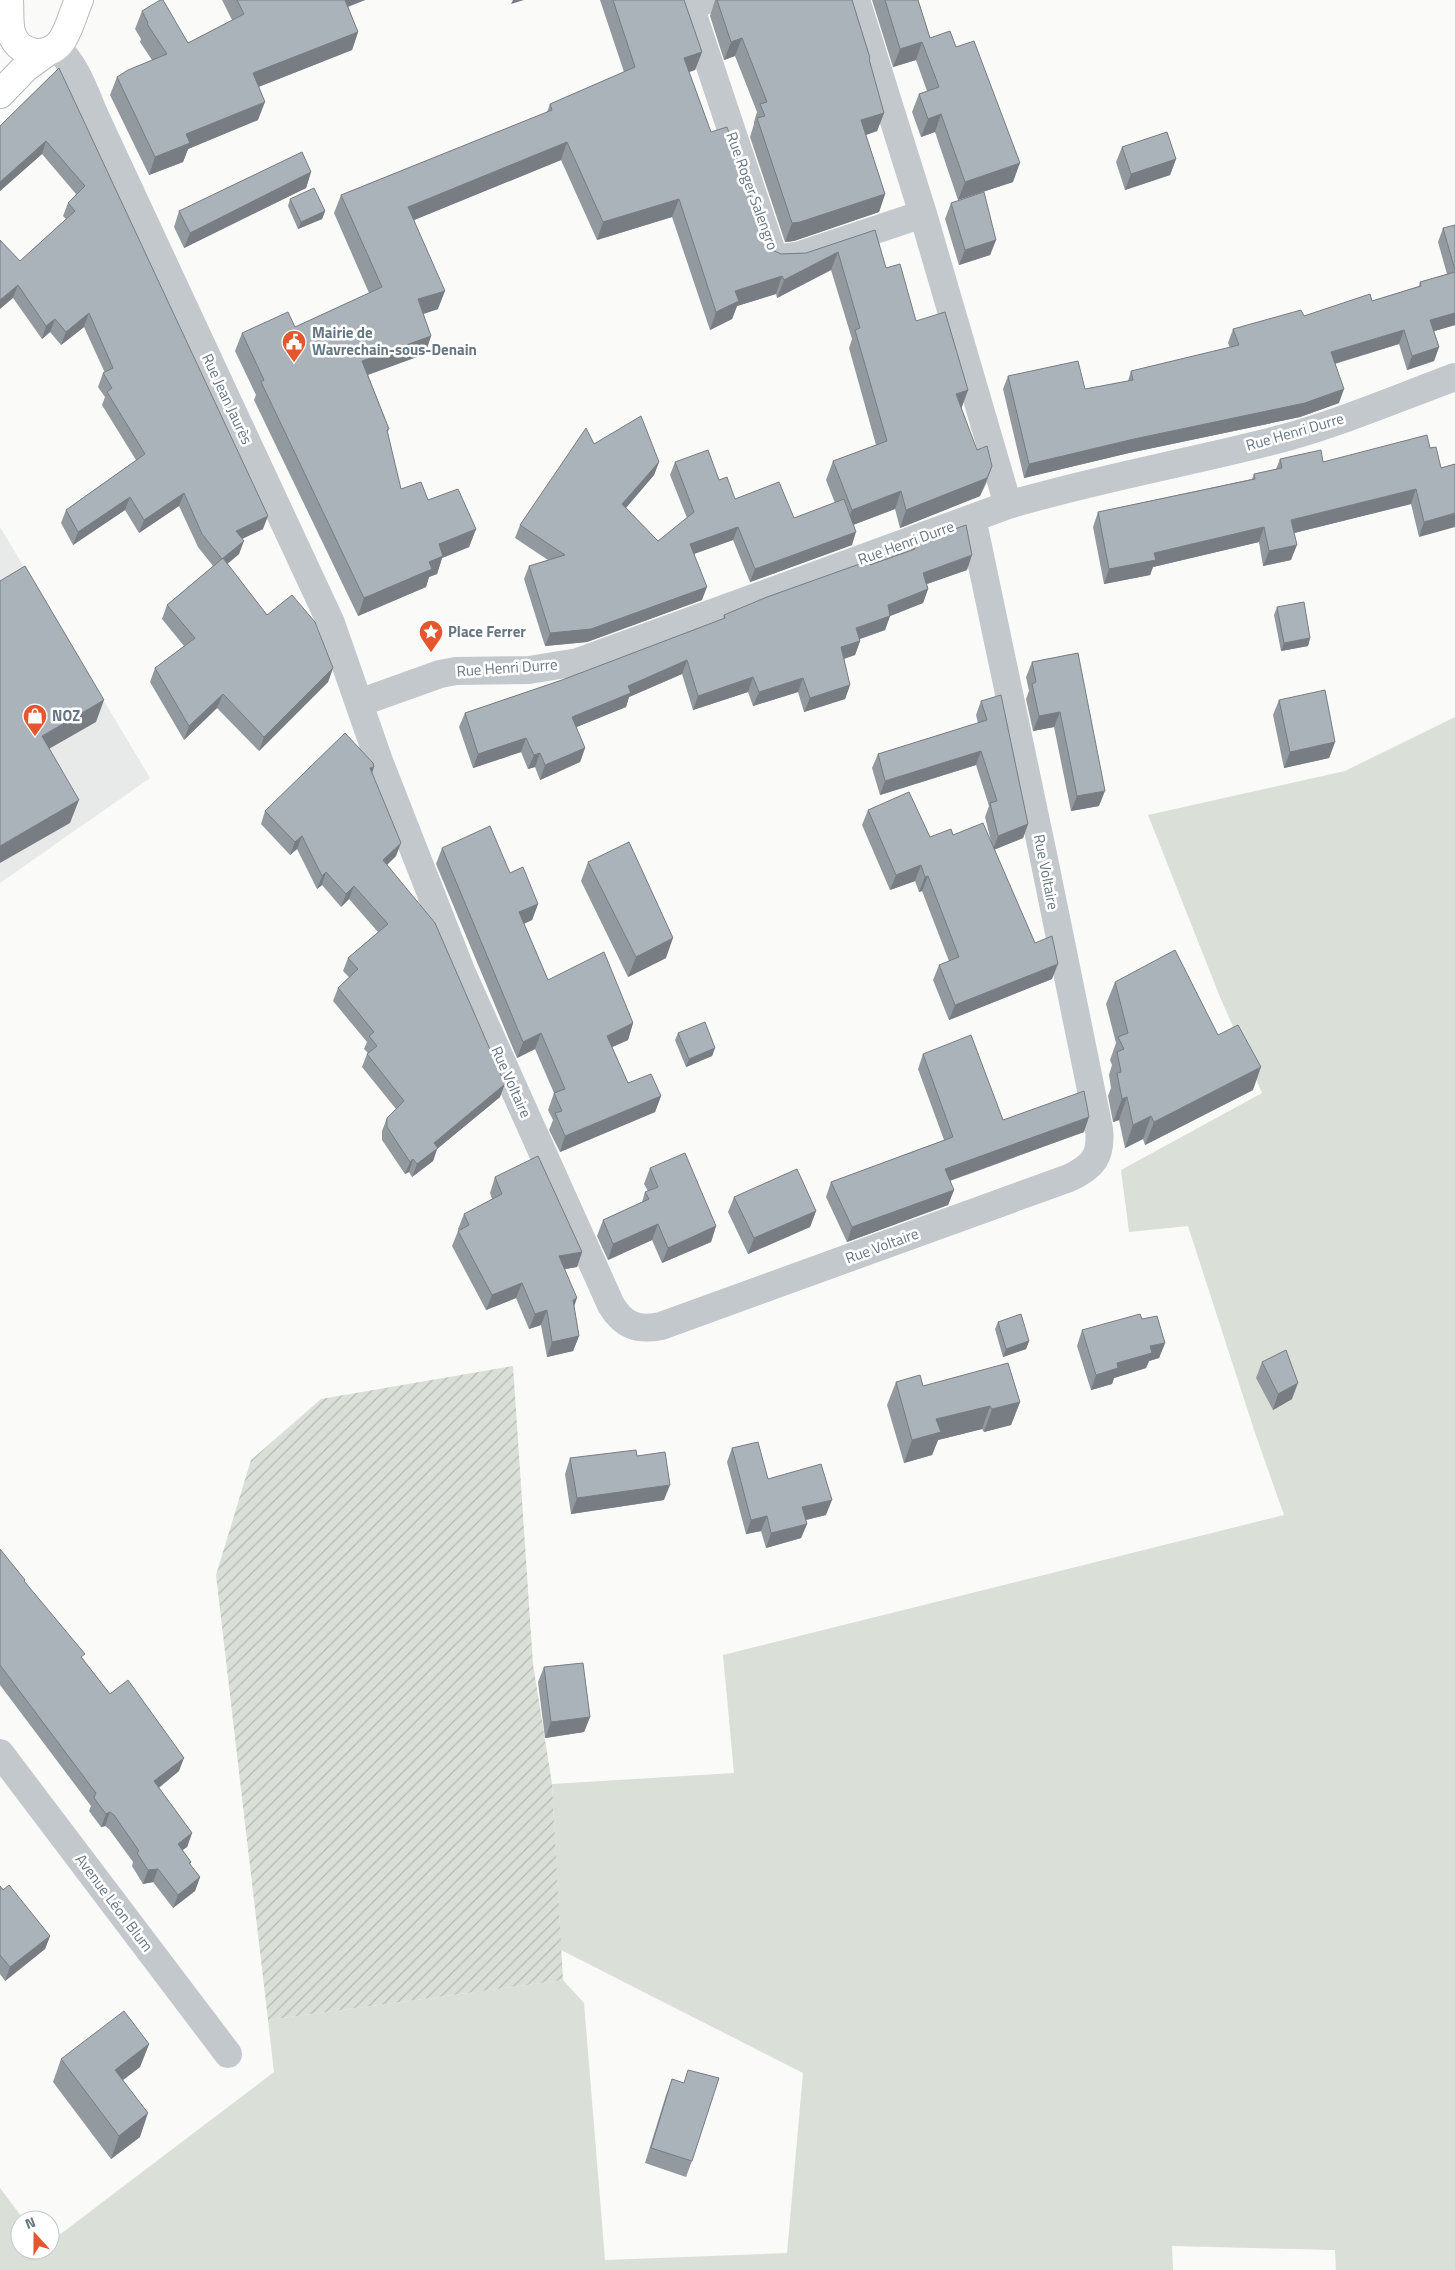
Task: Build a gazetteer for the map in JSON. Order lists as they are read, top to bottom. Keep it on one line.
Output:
{"streets":{"street":["Rue Roger Salengro","Rue Jean Jaurès","Rue Henri Durre","Rue Voltaire","Avenue Léon Blum"]},"crossings":[["Rue Jean Jaurès","Rue Henri Durre"],["Rue Jean Jaurès","Rue Voltaire"],["Rue Henri Durre","Rue Voltaire"]],"places":{"public building":["Mairie de Wavrechain-sous-Denain"],"place":["Place Ferrer"],"shop":["NOZ"]},"north":"top"}
